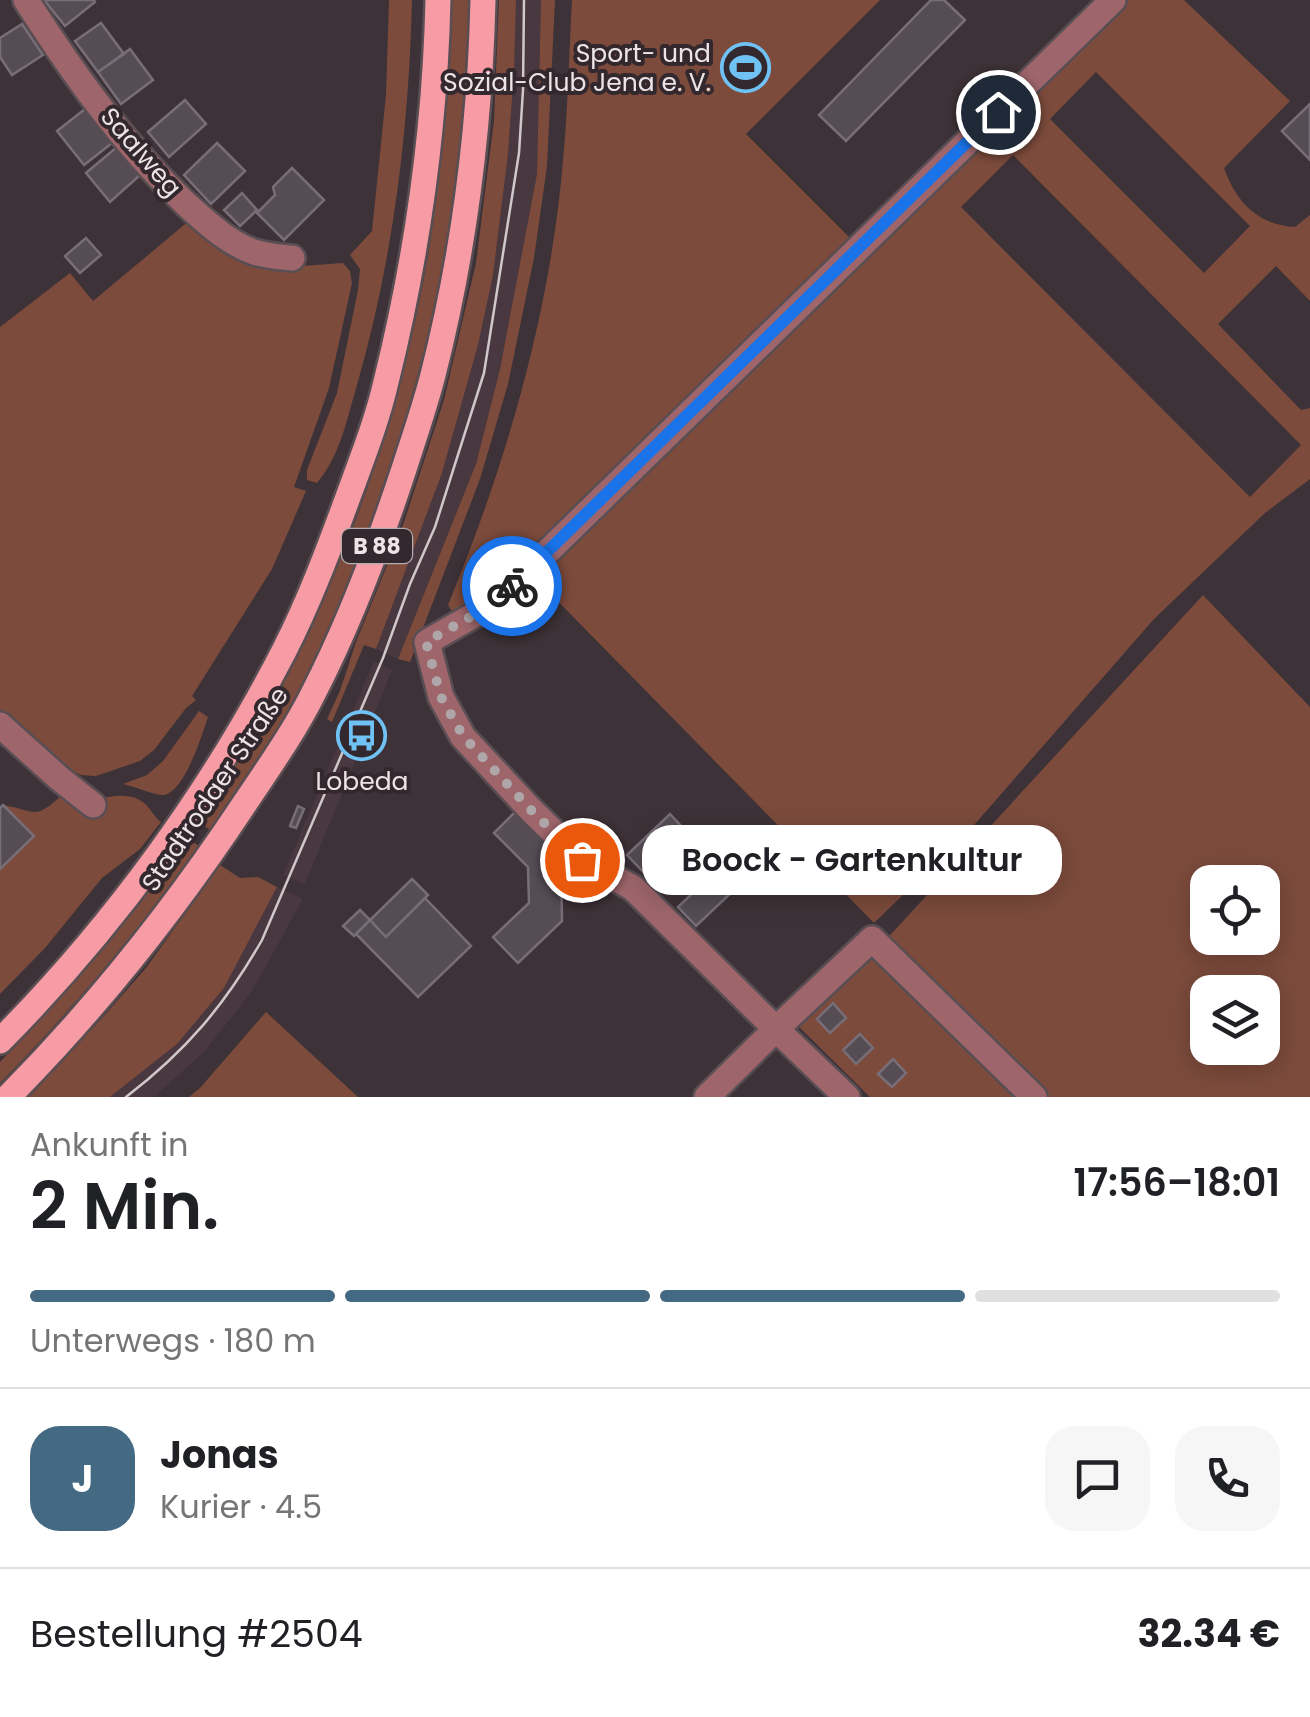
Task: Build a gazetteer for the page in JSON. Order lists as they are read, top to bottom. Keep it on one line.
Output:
{"streets":{"main road":["B 88","Stadtrodaer Straße"],"street":["Saalweg"]},"places":{"sports":["Sport- und Sozial-Club Jena e. V."],"bus stop":["Lobeda"],"other":["Boock - Gartenkultur"]},"page":{"bubble":"Boock - Gartenkultur","heading":["2 Min.","Ankunft in","17:56–18:01"],"panel":["Jonas","Kurier · 4.5","Bestellung #2504","32.34 €"],"bar":"Unterwegs · 180 m","round":"J"}}
